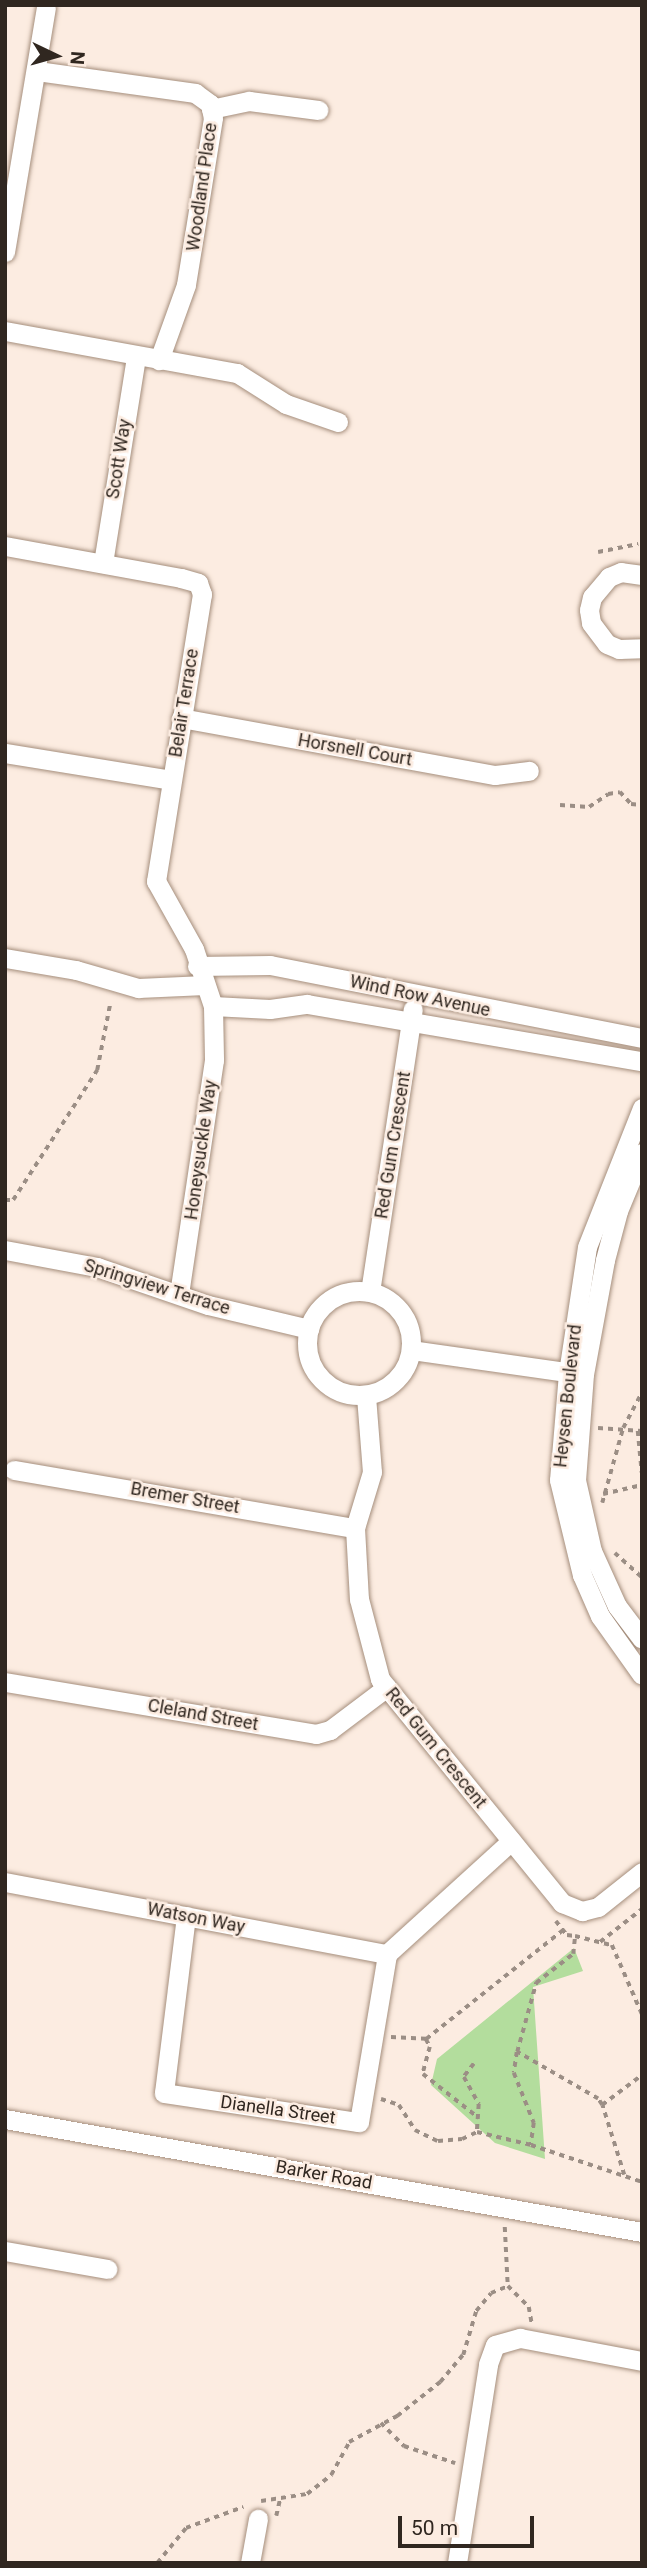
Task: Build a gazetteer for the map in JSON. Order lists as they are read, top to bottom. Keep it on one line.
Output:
{"streets":{"street":["Woodland Place","Scott Way","Belair Terrace","Horsnell Court","Wind Row Avenue","Red Gum Crescent","Honeysuckle Way","Springview Terrace","Heysen Boulevard","Bremer Street","Cleland Street","Watson Way","Dianella Street","Barker Road"]},"crossings":[["Scott Way","Belair Terrace"],["Belair Terrace","Horsnell Court"],["Belair Terrace","Wind Row Avenue"],["Belair Terrace","Honeysuckle Way"],["Wind Row Avenue","Red Gum Crescent"],["Wind Row Avenue","Honeysuckle Way"],["Red Gum Crescent","Springview Terrace"],["Red Gum Crescent","Bremer Street"],["Red Gum Crescent","Cleland Street"],["Honeysuckle Way","Springview Terrace"],["Watson Way","Dianella Street"]],"scale_bar":"50 m","north":"right"}
